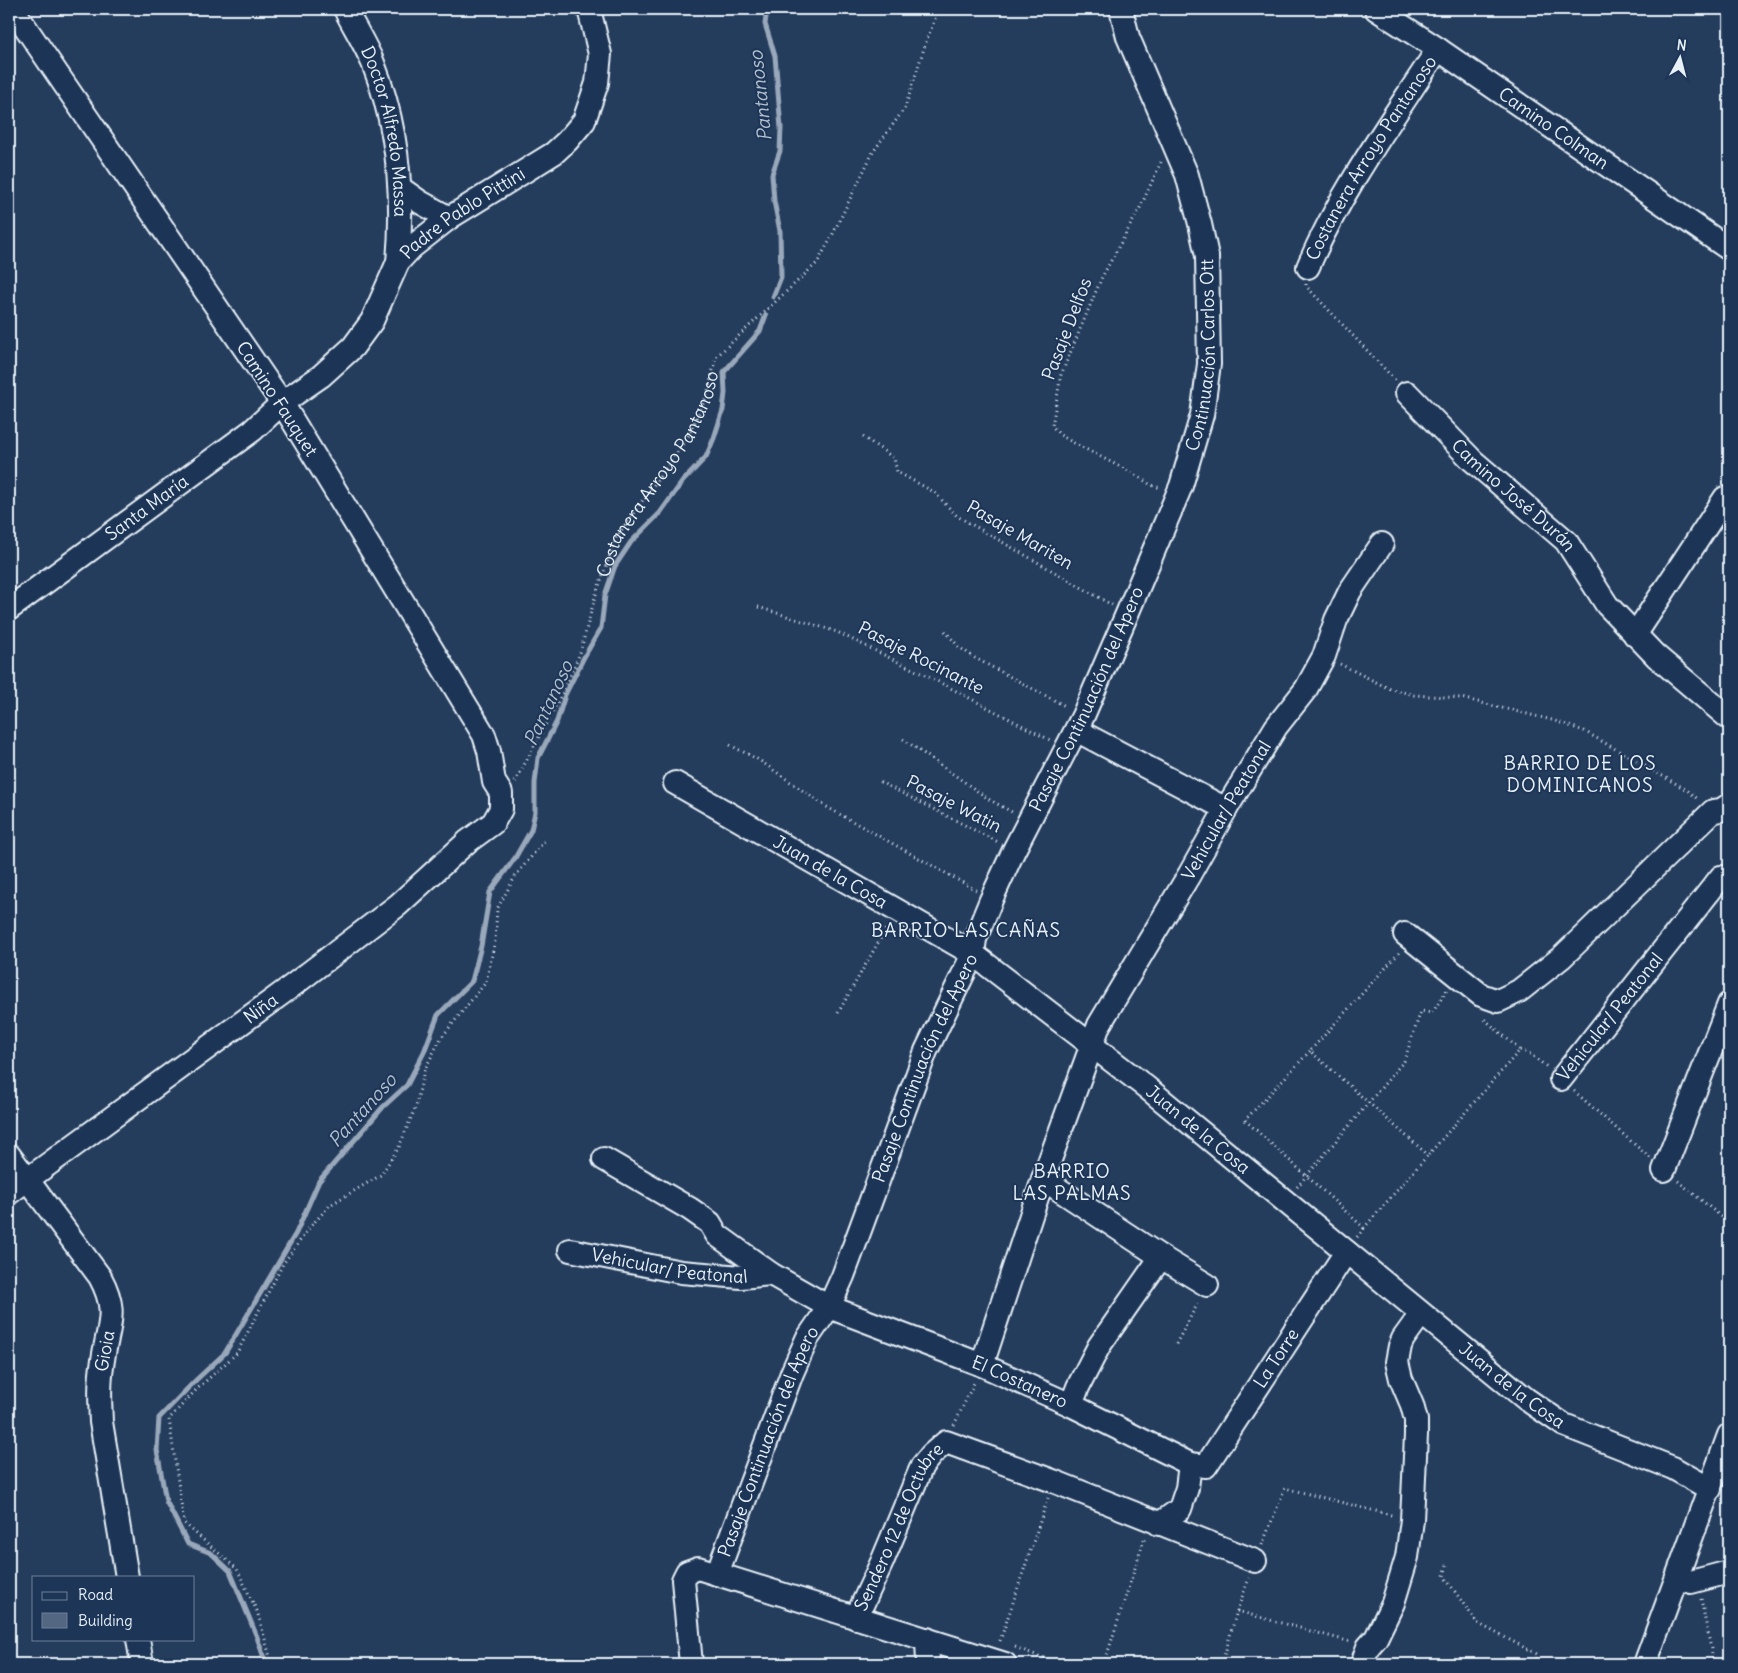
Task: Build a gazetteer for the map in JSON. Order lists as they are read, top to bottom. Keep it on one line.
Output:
{"streets":{"street":["Camino Colman","Doctor Alfredo Massa","Costanera Arroyo Pantanoso","Padre Pablo Pittini","Continuación Carlos Ott","Camino Fauquet","Camino José Durán","Santa María","Pasaje Continuación del Apero","Vehicular/ Peatonal","Juan de la Cosa","Niña","Gioia","La Torre","El Costanero","Sendero 12 de Octubre"],"path":["Pasaje Delfos","Pasaje Mariten","Pasaje Rocinante","Pasaje Watin"]},"crossings":[["Camino Colman","Costanera Arroyo Pantanoso"],["Doctor Alfredo Massa","Padre Pablo Pittini"],["Costanera Arroyo Pantanoso","Camino Fauquet"],["Costanera Arroyo Pantanoso","Niña"],["Padre Pablo Pittini","Camino Fauquet"],["Padre Pablo Pittini","Santa María"],["Pasaje Delfos","Continuación Carlos Ott"],["Pasaje Delfos","Pasaje Continuación del Apero"],["Continuación Carlos Ott","Pasaje Continuación del Apero"],["Camino Fauquet","Santa María"],["Camino Fauquet","Niña"],["Pasaje Mariten","Pasaje Continuación del Apero"],["Pasaje Rocinante","Pasaje Continuación del Apero"],["Pasaje Continuación del Apero","Pasaje Watin"],["Pasaje Continuación del Apero","Vehicular/ Peatonal"],["Pasaje Continuación del Apero","Juan de la Cosa"],["Pasaje Continuación del Apero","El Costanero"],["Vehicular/ Peatonal","Juan de la Cosa"],["Vehicular/ Peatonal","El Costanero"],["Vehicular/ Peatonal","Sendero 12 de Octubre"],["Juan de la Cosa","La Torre"],["Niña","Gioia"],["La Torre","El Costanero"],["El Costanero","Sendero 12 de Octubre"]],"districts":["BARRIO DE LOS DOMINICANOS","BARRIO LAS CAÑAS","BARRIO LAS PALMAS"],"water":["Pantanoso"],"legend":["Road","Building"],"north":"top"}
